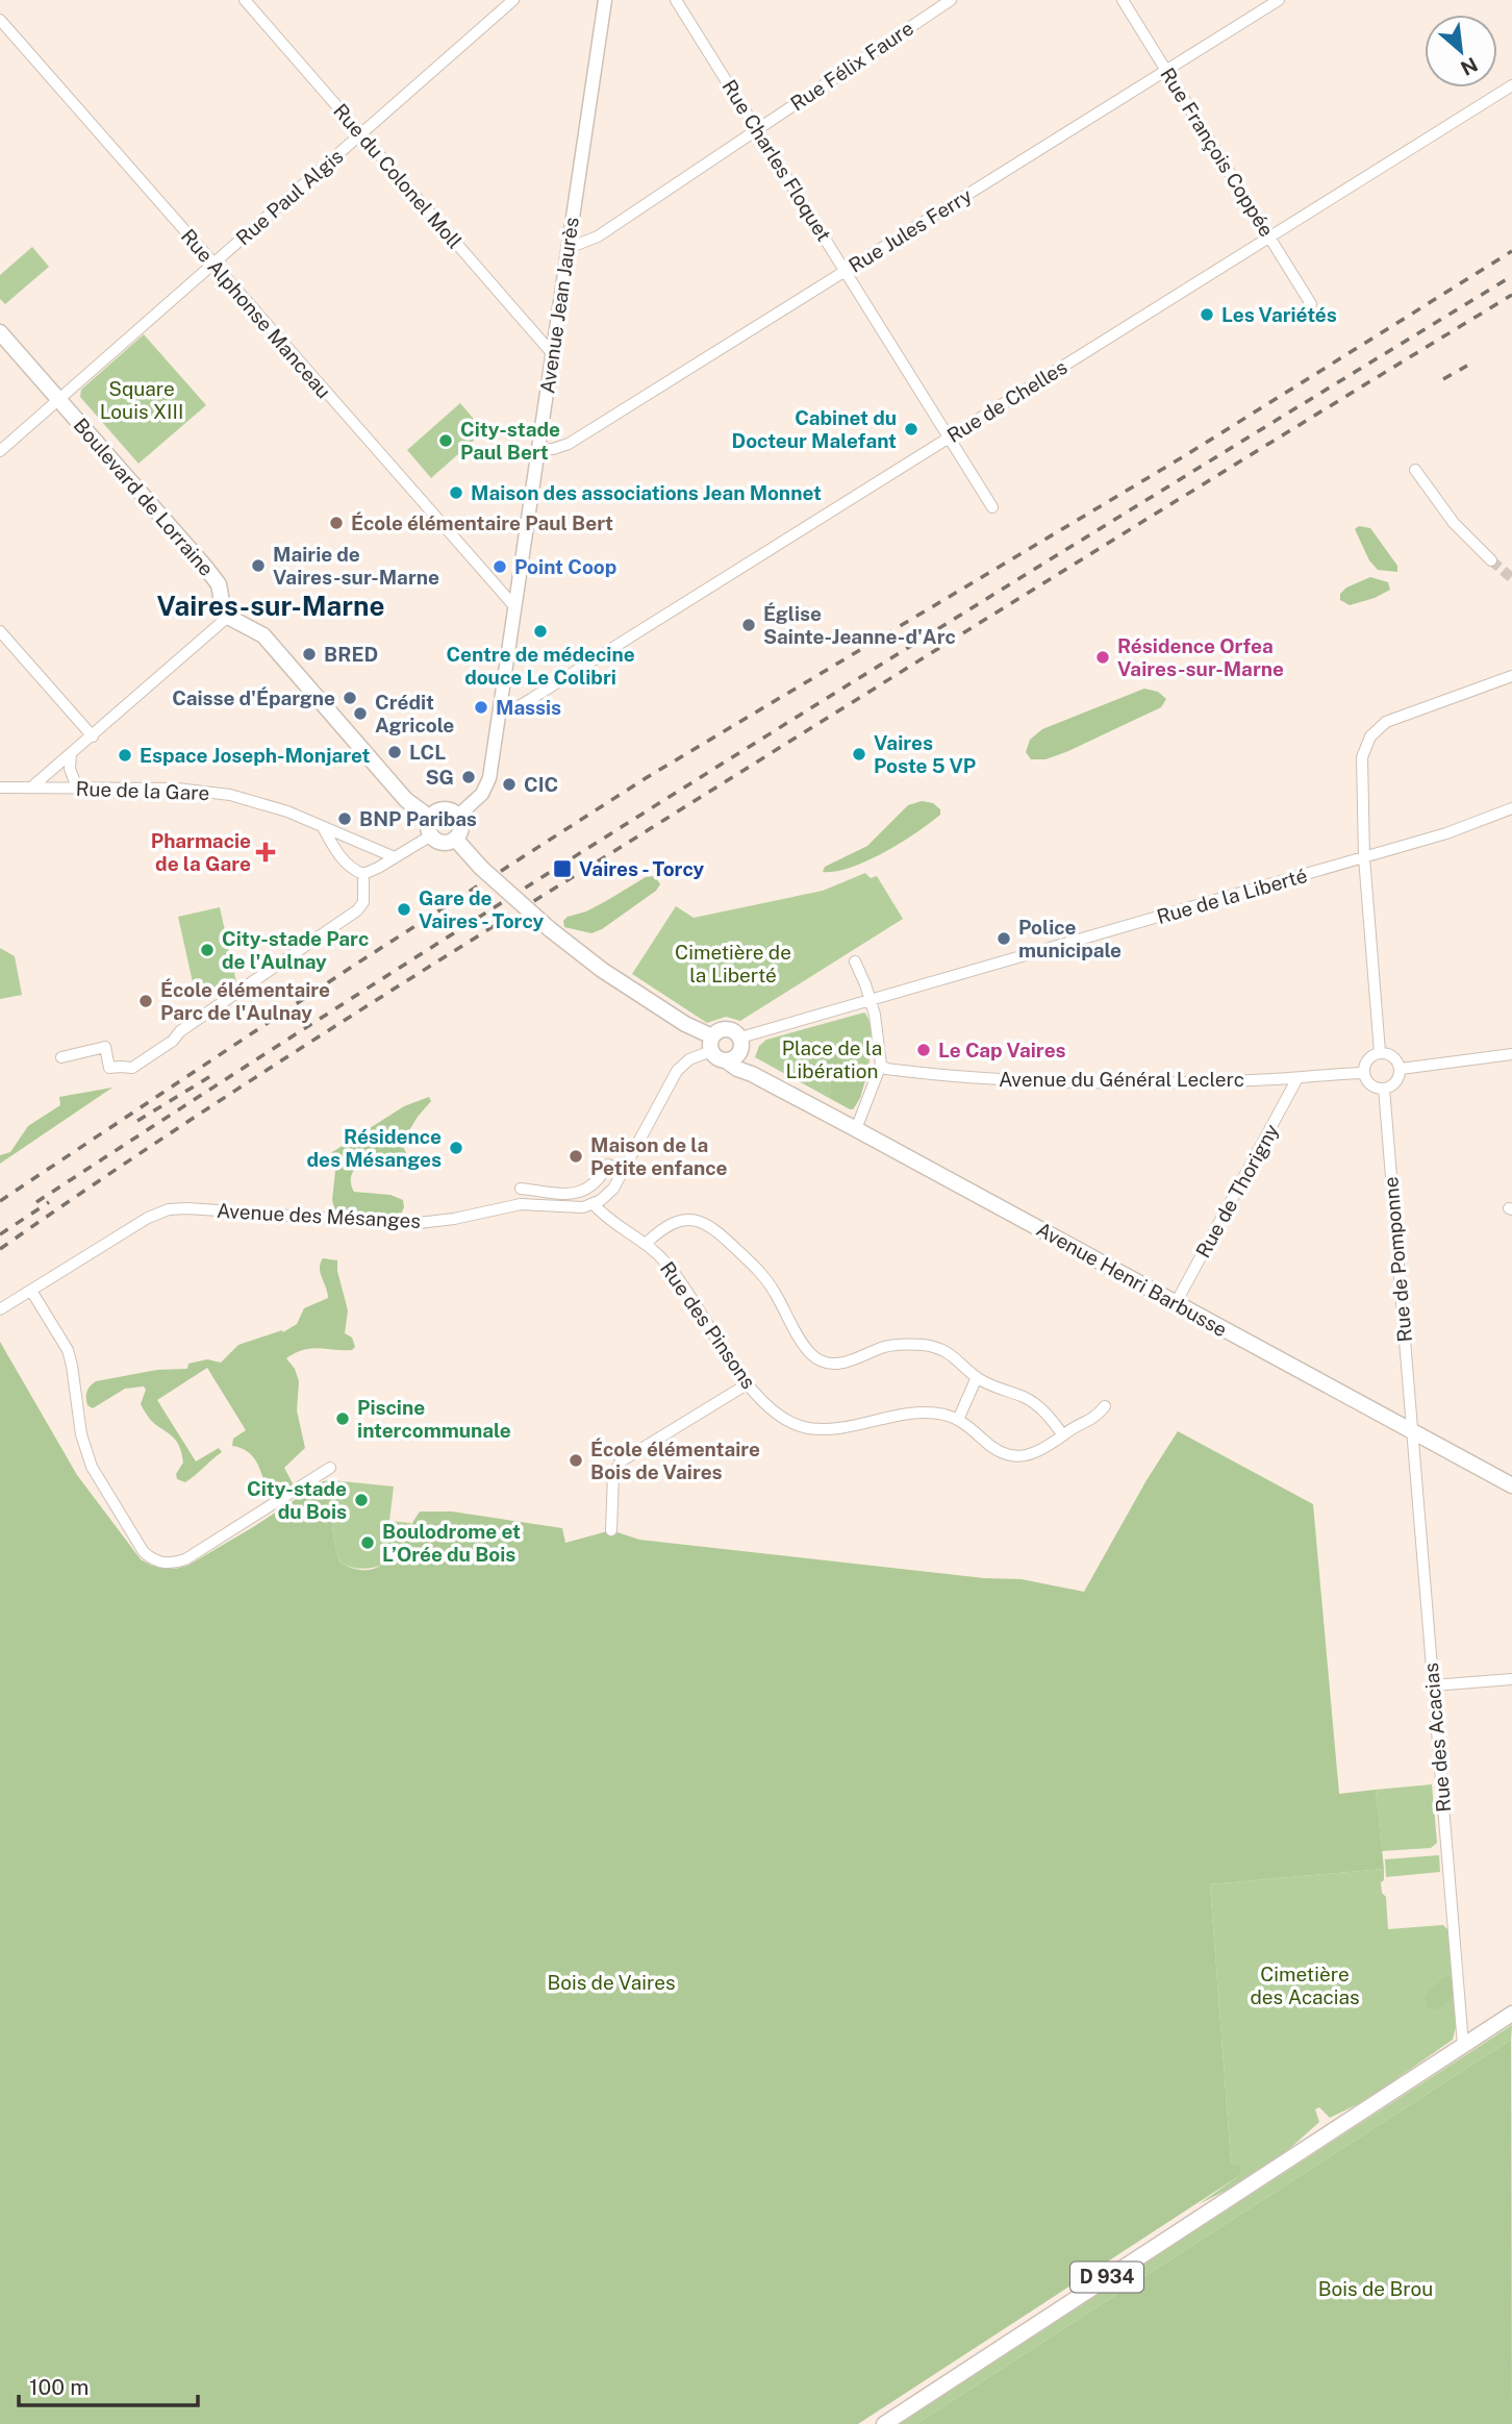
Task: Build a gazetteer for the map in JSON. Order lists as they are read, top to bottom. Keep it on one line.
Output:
{"streets":{"main road":["Boulevard de Lorraine","Avenue Henri Barbusse","D 934"],"street":["Rue Félix Faure","Rue François Coppée","Rue Charles Floquet","Rue du Colonel Moll","Rue Paul Algis","Rue Jules Ferry","Avenue Jean Jaurès","Rue Alphonse Manceau","Rue de Chelles","Rue de la Gare","Rue de la Liberté","Avenue du Général Leclerc","Rue de Thorigny","Avenue des Mésanges","Rue de Pomponne","Rue des Pinsons","Rue des Acacias"]},"crossings":[["Rue Félix Faure","Rue Charles Floquet"],["Rue Félix Faure","Avenue Jean Jaurès"],["Rue François Coppée","Rue Jules Ferry"],["Rue François Coppée","Rue de Chelles"],["Rue Charles Floquet","Rue Jules Ferry"],["Rue Charles Floquet","Rue de Chelles"],["Rue du Colonel Moll","Rue Paul Algis"],["Rue du Colonel Moll","Avenue Jean Jaurès"],["Rue Paul Algis","Rue Alphonse Manceau"],["Rue Paul Algis","Boulevard de Lorraine"],["Rue Jules Ferry","Avenue Jean Jaurès"],["Avenue Jean Jaurès","Rue Alphonse Manceau"],["Avenue Jean Jaurès","Rue de Chelles"],["Rue de la Liberté","Avenue Henri Barbusse"],["Avenue du Général Leclerc","Rue de Thorigny"],["Avenue du Général Leclerc","Rue de Pomponne"],["Rue de Thorigny","Avenue Henri Barbusse"],["Avenue des Mésanges","Rue des Pinsons"],["Rue de Pomponne","Avenue Henri Barbusse"],["Rue de Pomponne","Rue des Acacias"],["Avenue Henri Barbusse","Rue des Acacias"],["Rue des Acacias","D 934"]],"districts":["Vaires-sur-Marne"],"parks":["Square Louis XIII","Cimetière de la Liberté","Place de la Libération","Cimetière des Acacias","Bois de Vaires","Bois de Brou"],"places":{"other":["Les Variétés","Cabinet du Docteur Malefant","City-stade Paul Bert","Maison des associations Jean Monnet","École élémentaire Paul Bert","Mairie de Vaires-sur-Marne","Point Coop","Église Sainte-Jeanne-d'Arc","Centre de médecine douce Le Colibri","BRED","Résidence Orfea Vaires-sur-Marne","Caisse d'Épargne","Massis","Crédit Agricole","LCL","Vaires Poste 5 VP","Espace Joseph-Monjaret","SG","CIC","BNP Paribas","Gare de Vaires - Torcy","Police municipale","City-stade Parc de l'Aulnay","École élémentaire Parc de l'Aulnay","Le Cap Vaires","Résidence des Mésanges","Maison de la Petite enfance","Piscine intercommunale","École élémentaire Bois de Vaires","City-stade du Bois","Boulodrome et L’Orée du Bois"],"health":["Pharmacie de la Gare"],"transit":["Vaires - Torcy"]},"scale_bar":"100 m","north":"bottom right"}
